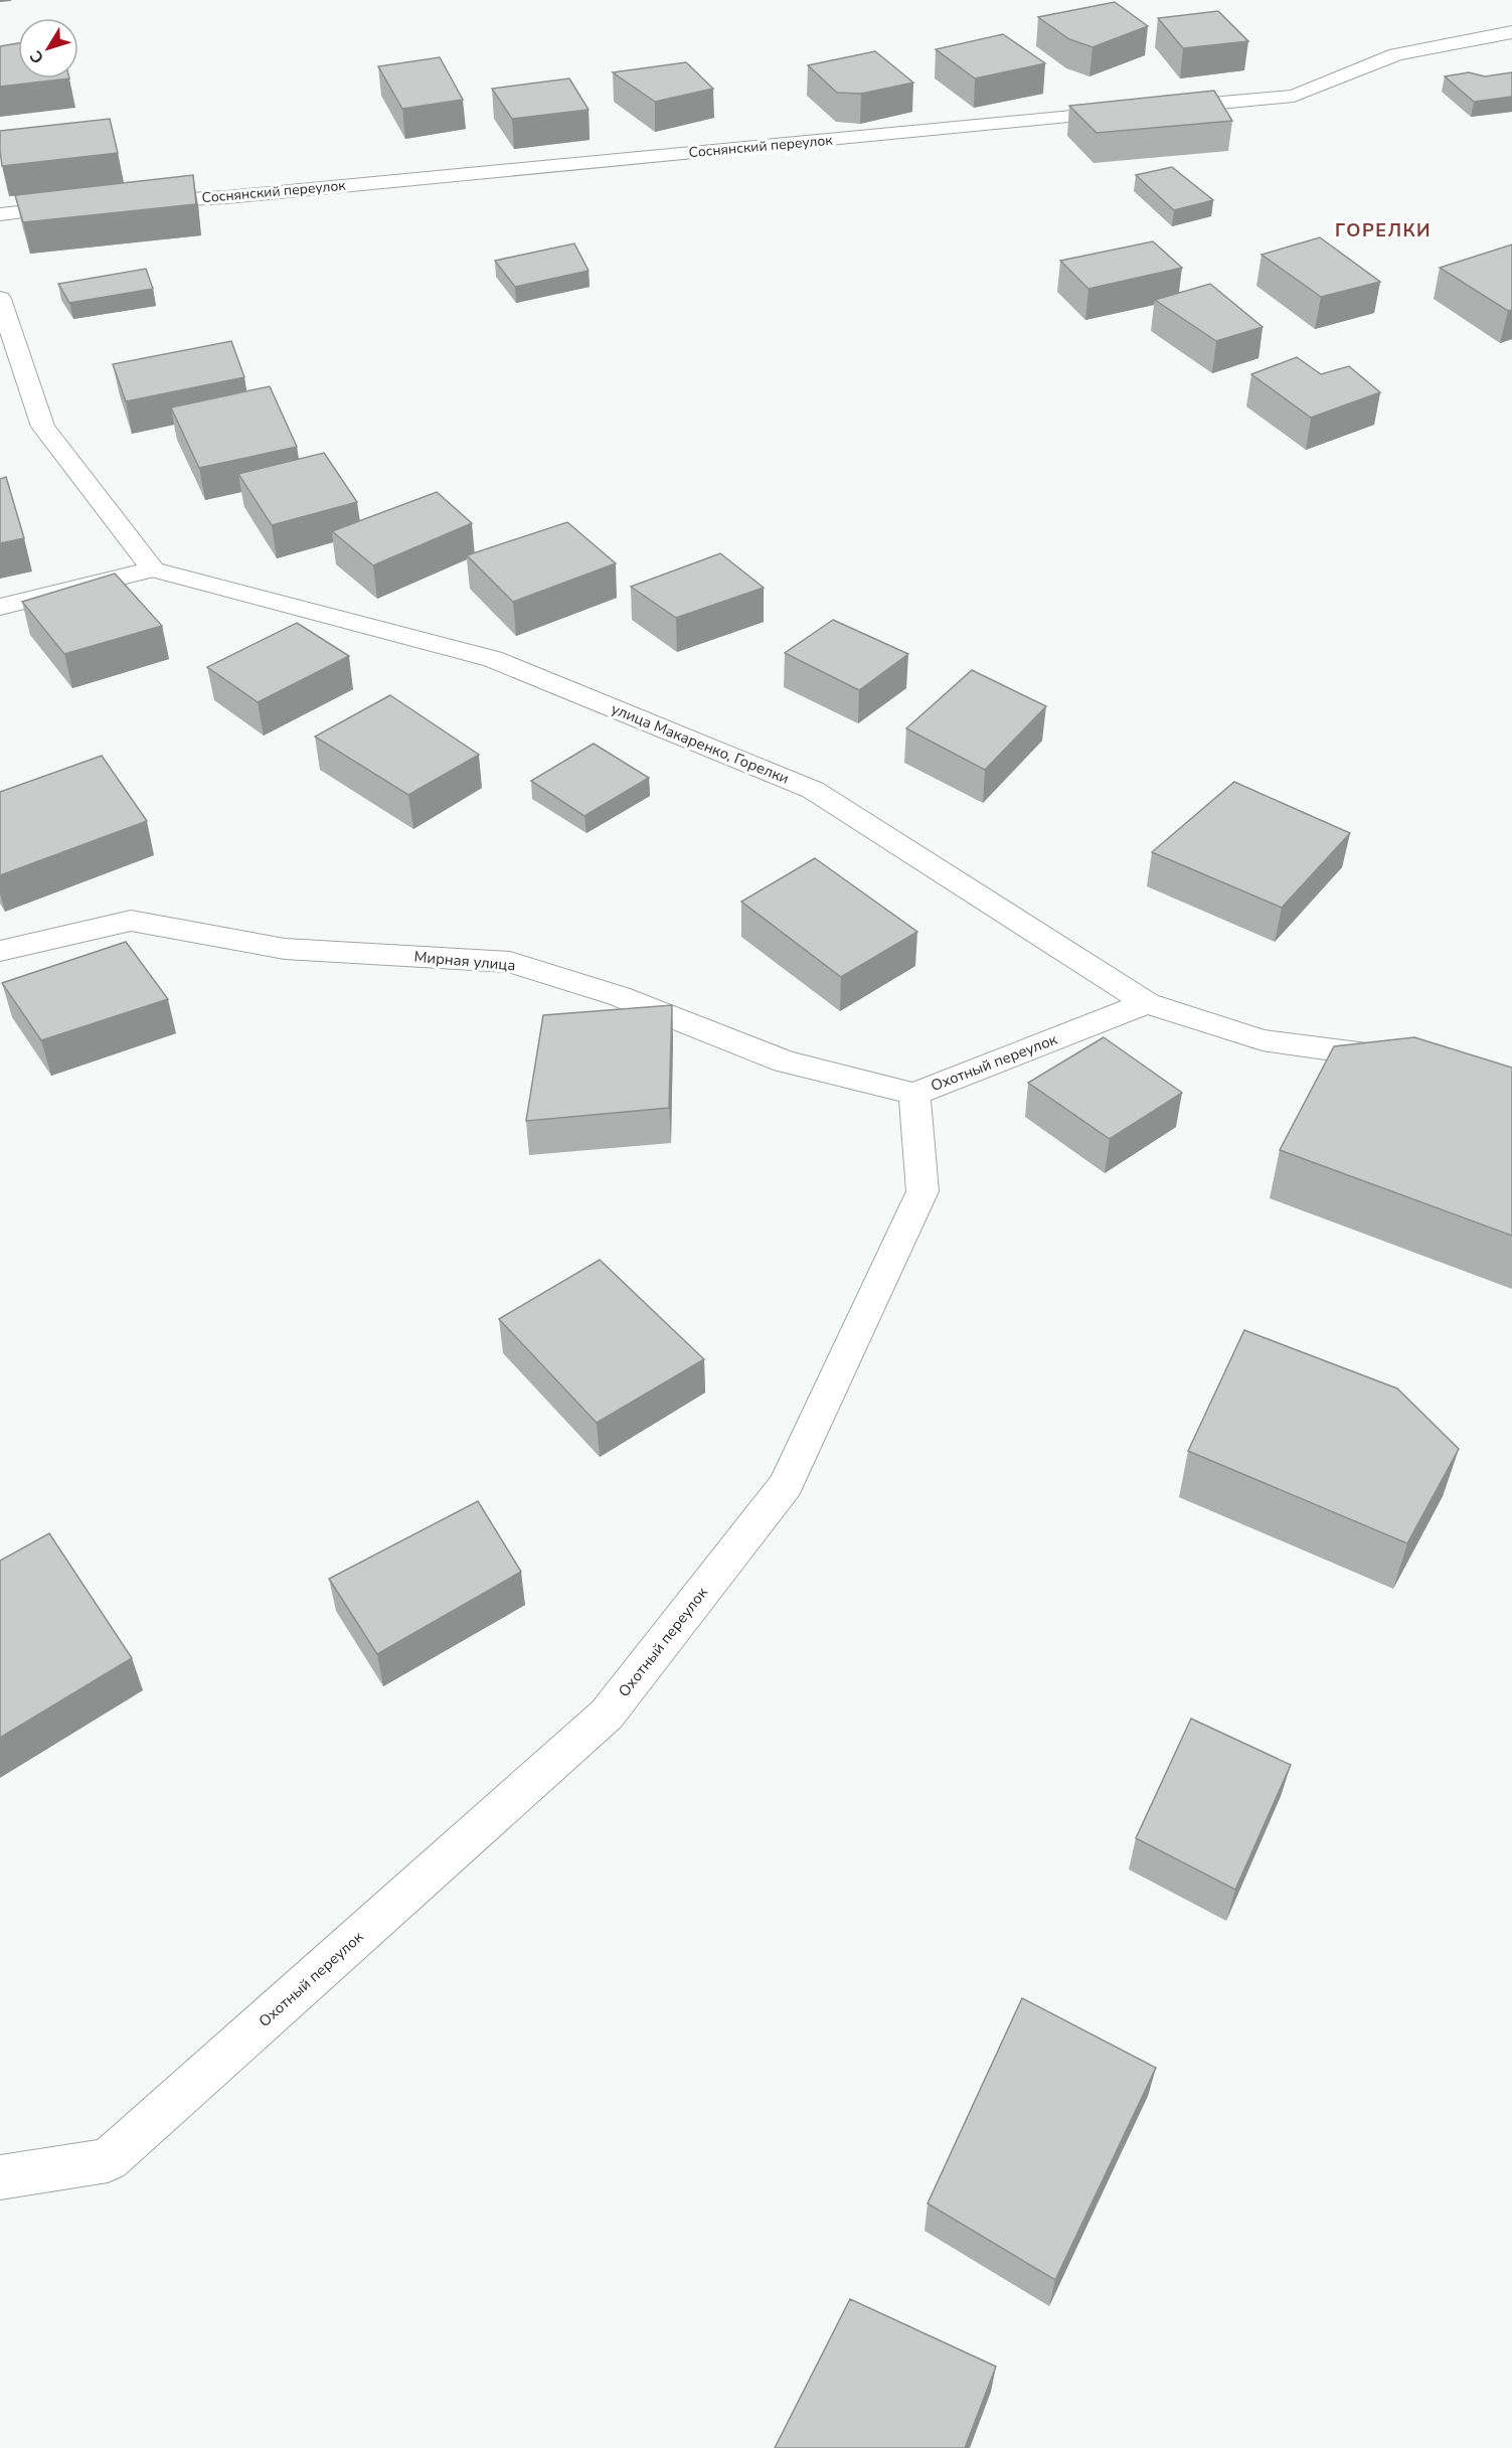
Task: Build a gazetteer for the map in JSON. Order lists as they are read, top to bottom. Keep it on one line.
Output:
{"streets":{"street":["Соснянский переулок","улица Макаренко, Горелки","Мирная улица","Охотный переулок"]},"crossings":[["улица Макаренко, Горелки","Охотный переулок"],["Мирная улица","Охотный переулок"]],"districts":["ГОРЕЛКИ"],"north":"bottom left"}
